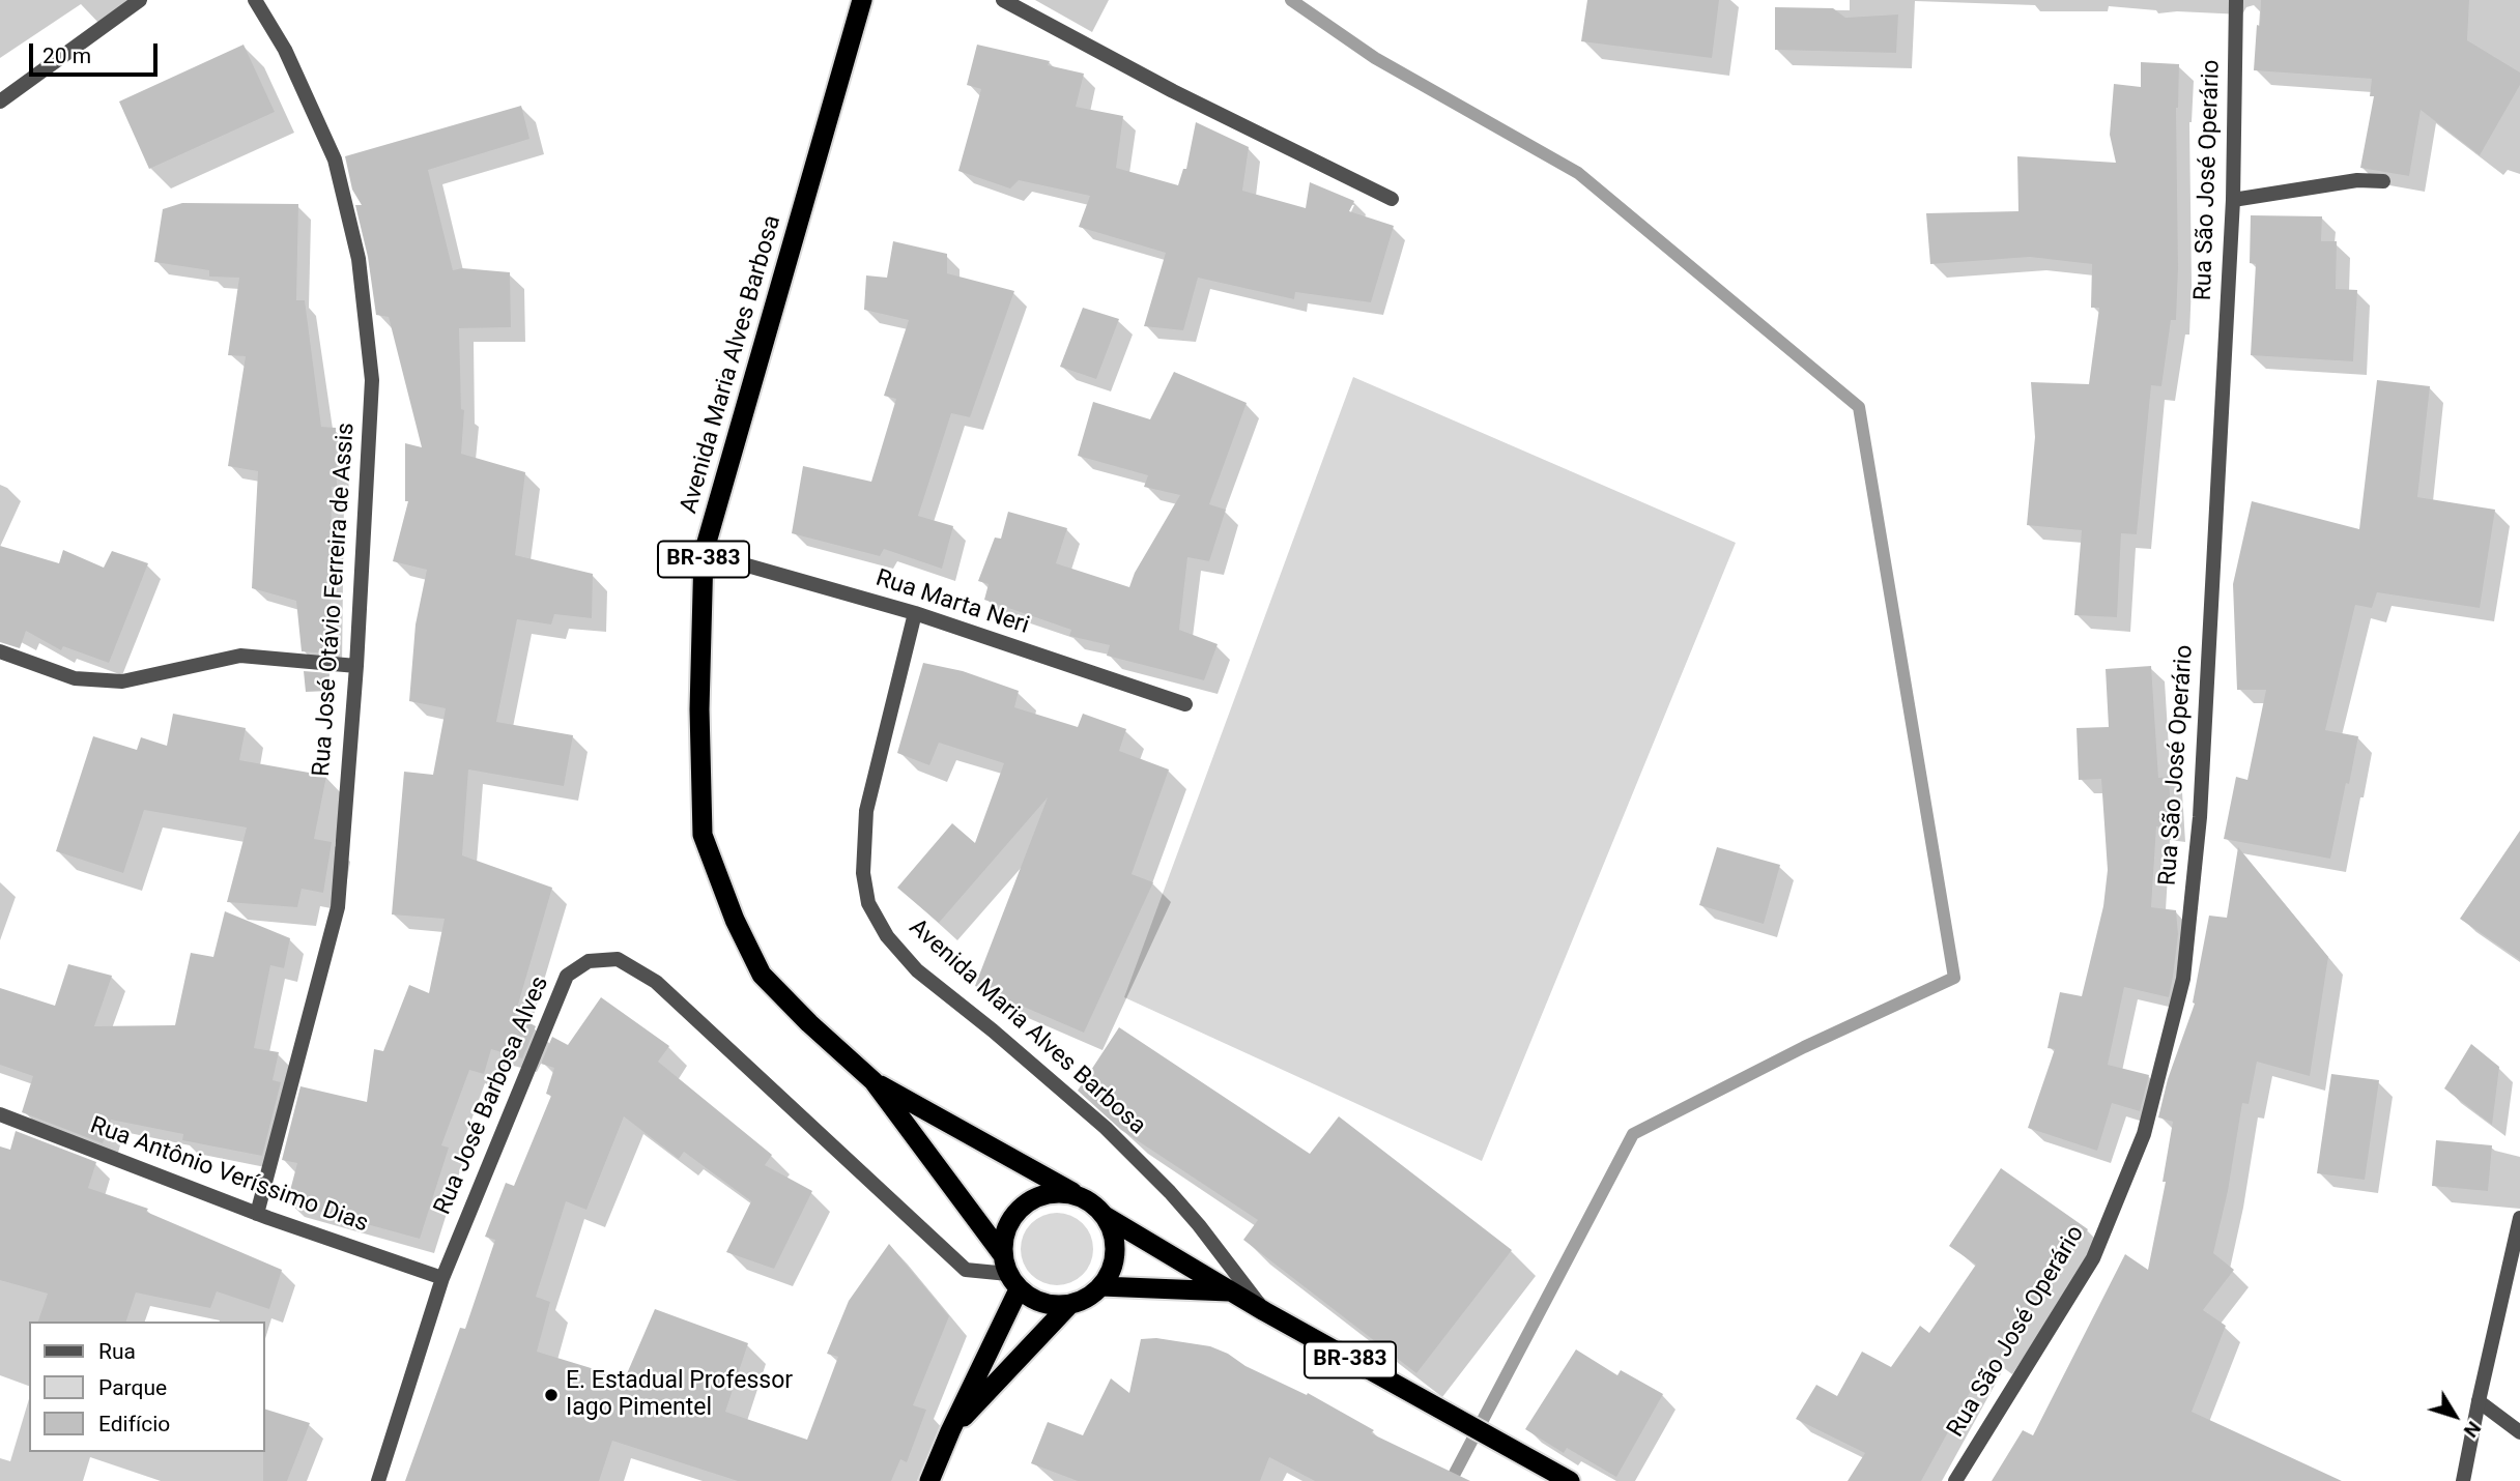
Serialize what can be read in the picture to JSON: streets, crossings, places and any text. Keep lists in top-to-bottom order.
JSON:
{
  "streets": {
    "highway": ["Avenida Maria Alves Barbosa", "BR-383"],
    "street": [
      "Rua São José Operário",
      "Rua José Otávio Ferreira de Assis",
      "Rua Marta Neri",
      "Rua José Barbosa Alves",
      "Rua Antônio Veríssimo Dias"
    ]
  },
  "crossings": [
    ["Avenida Maria Alves Barbosa", "BR-383"],
    ["Avenida Maria Alves Barbosa", "Rua Marta Neri"],
    ["Avenida Maria Alves Barbosa", "Rua José Barbosa Alves"],
    ["BR-383", "Rua José Barbosa Alves"],
    ["Rua José Otávio Ferreira de Assis", "Rua Antônio Veríssimo Dias"],
    ["Rua José Barbosa Alves", "Rua Antônio Veríssimo Dias"]
  ],
  "places": ["E. Estadual Professor Iago Pimentel"],
  "legend": ["Rua", "Parque", "Edifício"],
  "scale_bar": "20 m",
  "north": "bottom right"
}
